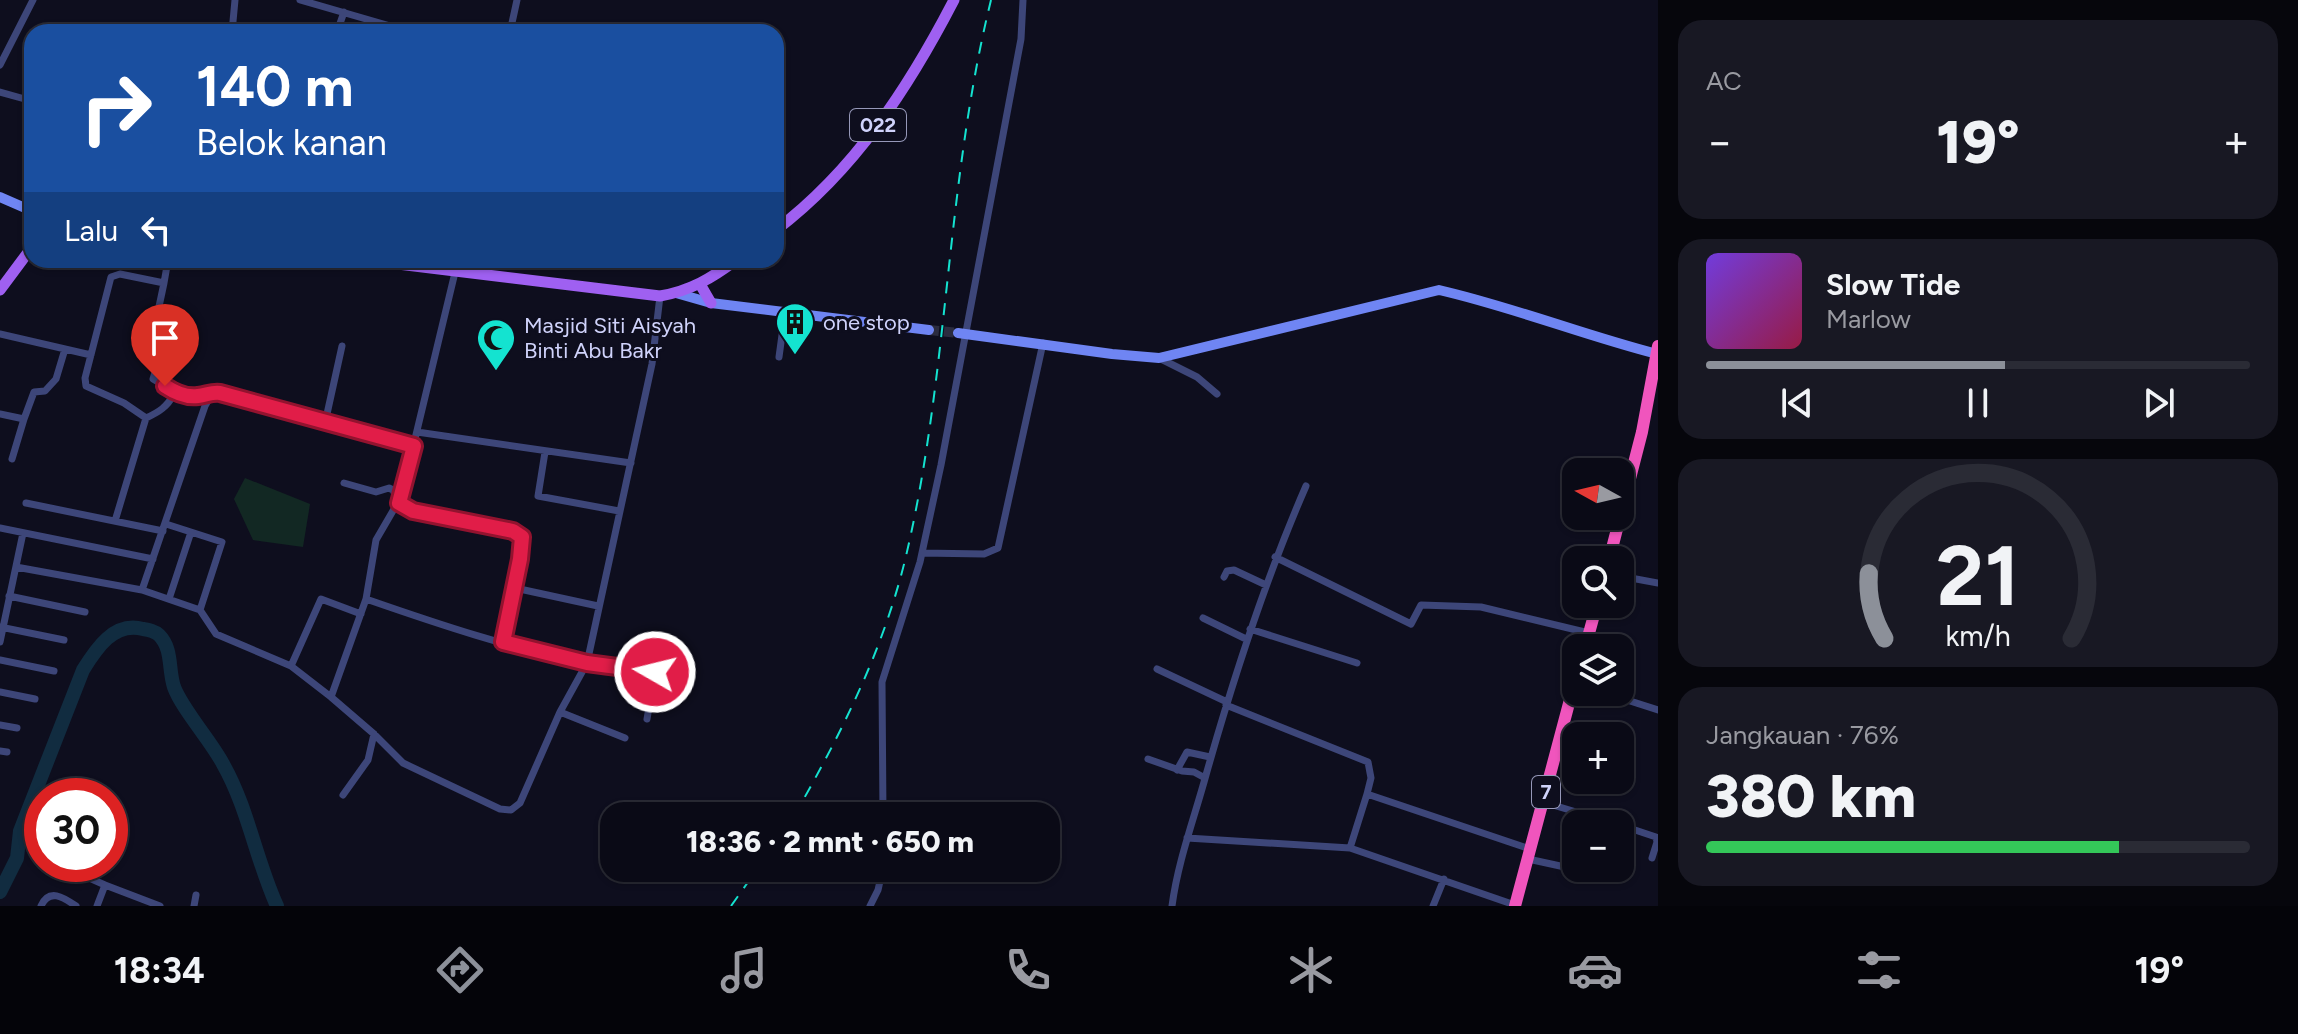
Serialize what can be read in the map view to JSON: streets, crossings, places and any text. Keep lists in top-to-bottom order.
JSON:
{
  "streets": {
    "highway": ["7"],
    "main road": ["022"]
  },
  "places": {
    "building": ["one stop"],
    "mosque": ["Masjid Siti Aisyah Binti Abu Bakr"]
  },
  "north": "left",
  "page": {
    "tile": [
      "AC",
      ["Jangkauan · 76%", "380 km"]
    ],
    "turn": ["140 m", "Belok kanan"],
    "heat": ["−", "19°", "+"],
    "then": "Lalu",
    "song": ["Slow Tide", "Marlow"],
    "map_buttons": ["+", "−"],
    "limit": "30",
    "trip": "18:36 · 2 mnt · 650 m",
    "tabs": ["18:34", "19°"],
    "gauge": ["21", "km/h"]
  }
}
